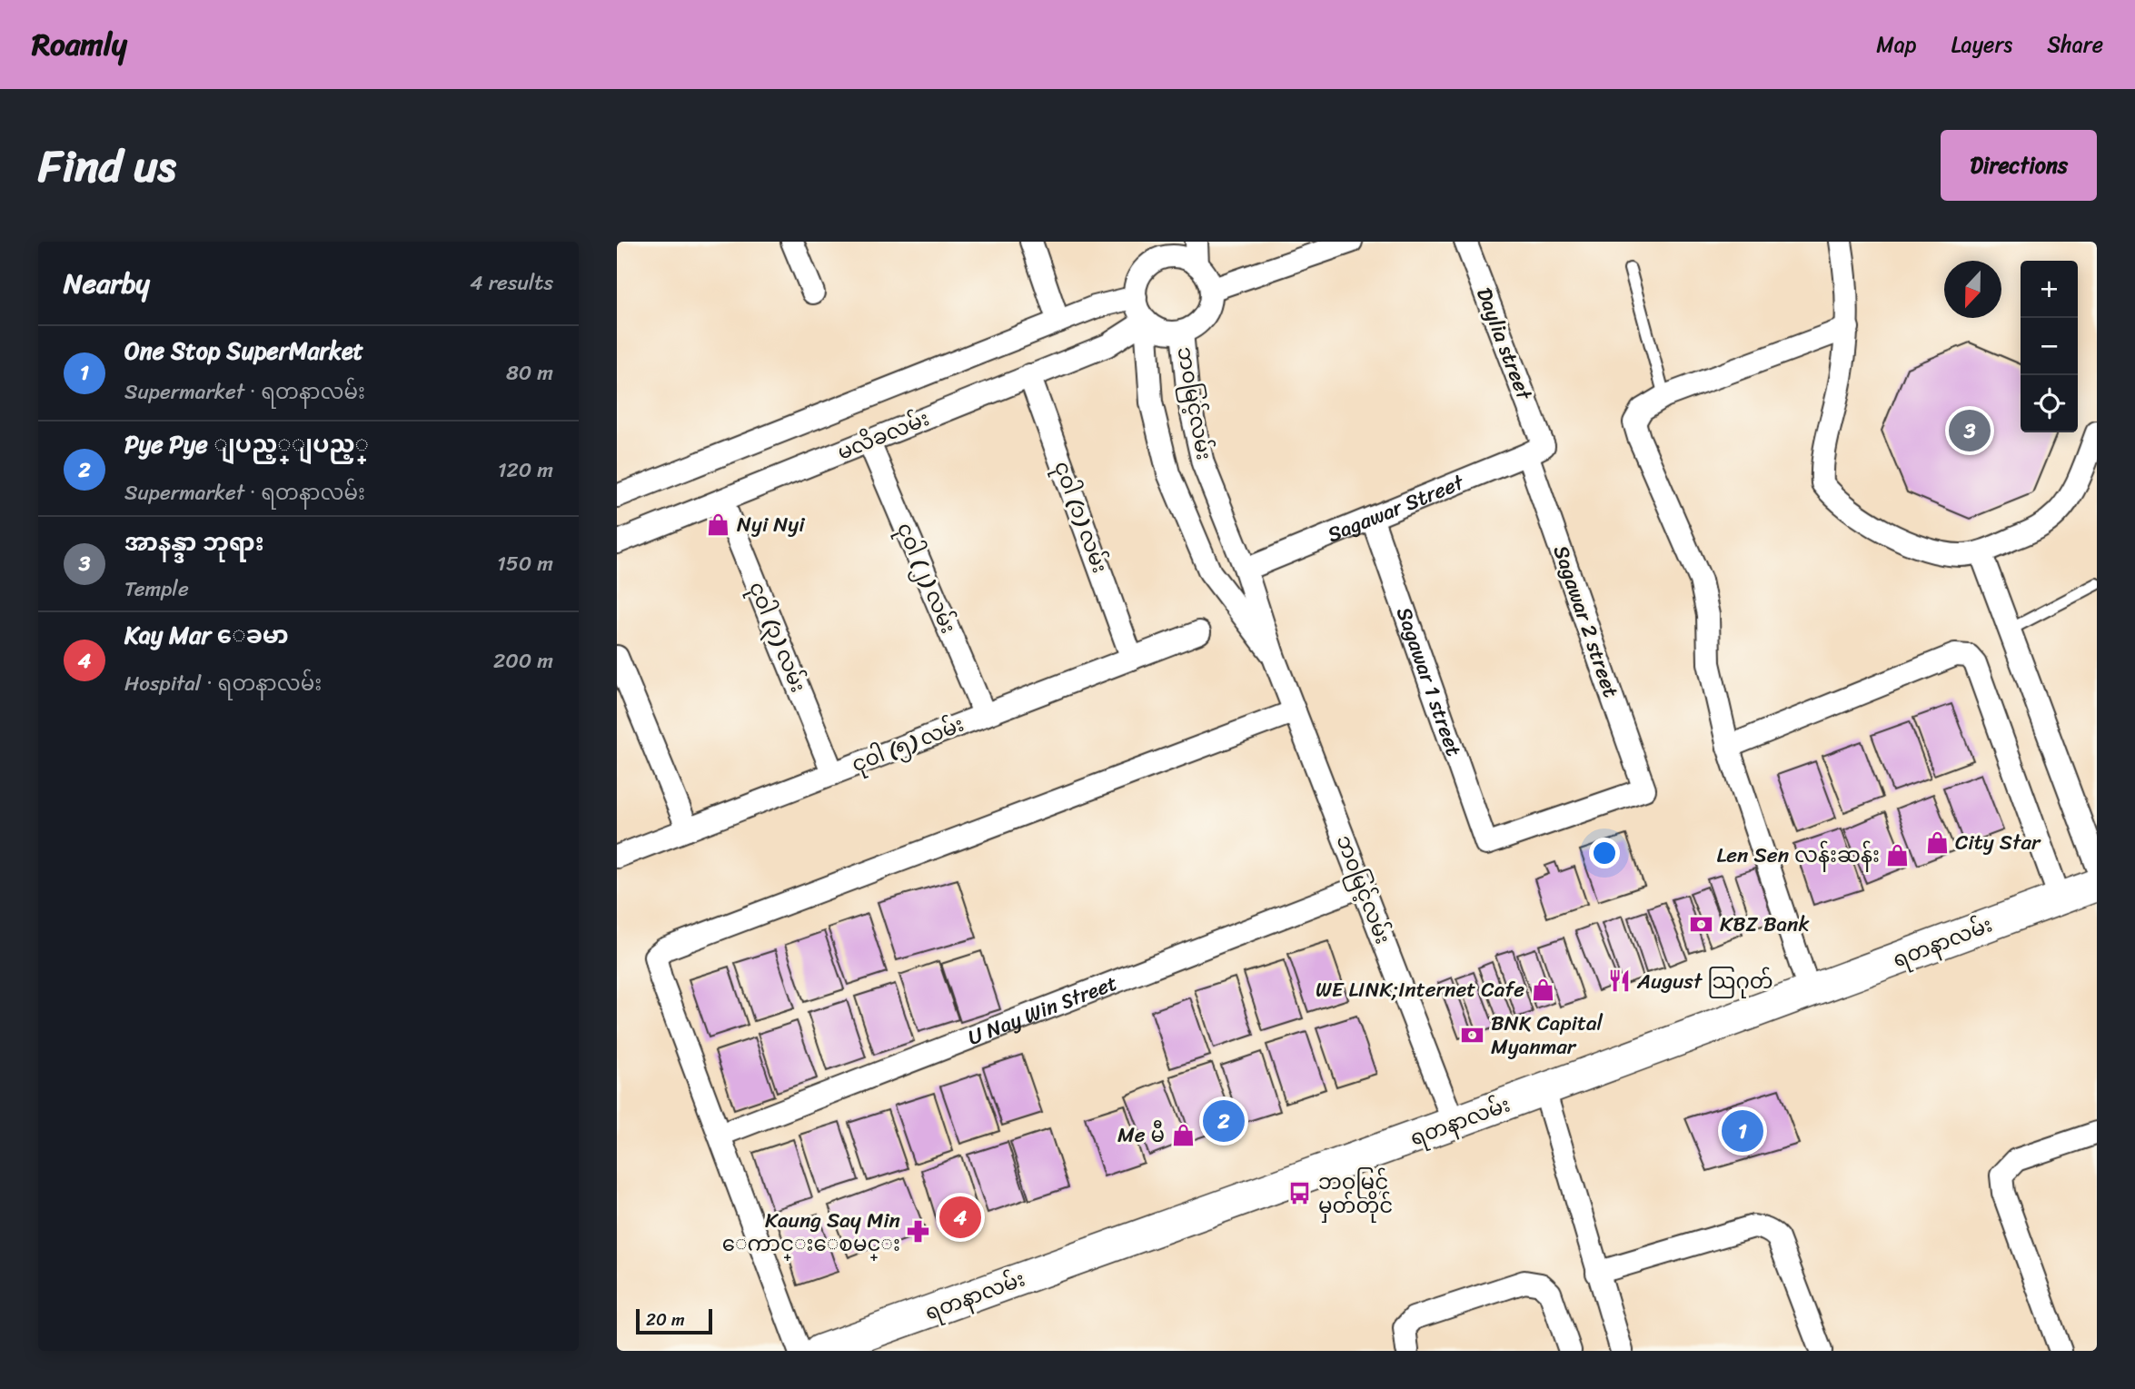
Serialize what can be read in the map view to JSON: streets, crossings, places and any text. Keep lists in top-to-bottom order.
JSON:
{
  "streets": {
    "main road": ["ရတနာလမ်း"],
    "street": [
      "Daylia street",
      "ဘ၀မြင့်လမ်း",
      "မလိခလမ်း",
      "Sagawar Street",
      "ငုဝါ (၁) လမ်း",
      "ငုဝါ (၂) လမ်း",
      "Sagawar 2 street",
      "ငုဝါ (၃) လမ်း",
      "Sagawar 1 street",
      "ငုဝါ (၅) လမ်း",
      "U Nay Win Street"
    ]
  },
  "crossings": [
    ["Daylia street", "Sagawar Street"],
    ["Daylia street", "Sagawar 2 street"],
    ["ဘ၀မြင့်လမ်း", "မလိခလမ်း"],
    ["ဘ၀မြင့်လမ်း", "Sagawar Street"],
    ["ဘ၀မြင့်လမ်း", "ရတနာလမ်း"],
    ["ဘ၀မြင့်လမ်း", "U Nay Win Street"],
    ["မလိခလမ်း", "ငုဝါ (၁) လမ်း"],
    ["မလိခလမ်း", "ငုဝါ (၂) လမ်း"],
    ["မလိခလမ်း", "ငုဝါ (၃) လမ်း"],
    ["Sagawar Street", "Sagawar 2 street"],
    ["Sagawar Street", "Sagawar 1 street"],
    ["ငုဝါ (၁) လမ်း", "ငုဝါ (၅) လမ်း"],
    ["ငုဝါ (၂) လမ်း", "ငုဝါ (၅) လမ်း"],
    ["Sagawar 2 street", "Sagawar 1 street"],
    ["ငုဝါ (၃) လမ်း", "ငုဝါ (၅) လမ်း"]
  ],
  "places": {
    "shop": [
      "Nyi Nyi",
      "City Star",
      "Len Sen လန်းဆန်း",
      "WE LINK;Internet Cafe",
      "Me မီ"
    ],
    "bank": ["KBZ Bank", "BNK Capital Myanmar"],
    "restaurant": ["August သြဂုတ်"],
    "bus stop": ["ဘဝမြင့် မှတ်တိုင်"],
    "pharmacy": ["Kaung Say Min ေကာင္းေစမင္း"]
  },
  "scale_bar": "20 m",
  "north": "bottom",
  "page": {
    "header": "Roamly",
    "nav": ["Map", "Layers", "Share"],
    "title": "Find us",
    "buttons": "Directions",
    "heading": ["Nearby", "4 results"],
    "map_buttons": ["+", "−"],
    "list": [
      {
        "mark": "1",
        "name": "One Stop SuperMarket",
        "note": "Supermarket · ရတနာလမ်း",
        "value": "80 m"
      },
      {
        "mark": "2",
        "name": "Pye Pye ျပည့္ျပည့္",
        "note": "Supermarket · ရတနာလမ်း",
        "value": "120 m"
      },
      {
        "mark": "3",
        "name": "အာနန္ဒာ ဘုရား",
        "note": "Temple",
        "value": "150 m"
      },
      {
        "mark": "4",
        "name": "Kay Mar ေခမာ",
        "note": "Hospital · ရတနာလမ်း",
        "value": "200 m"
      }
    ],
    "pins": [
      "3",
      "2",
      "1",
      "4"
    ],
    "scale": "20 m"
  }
}
